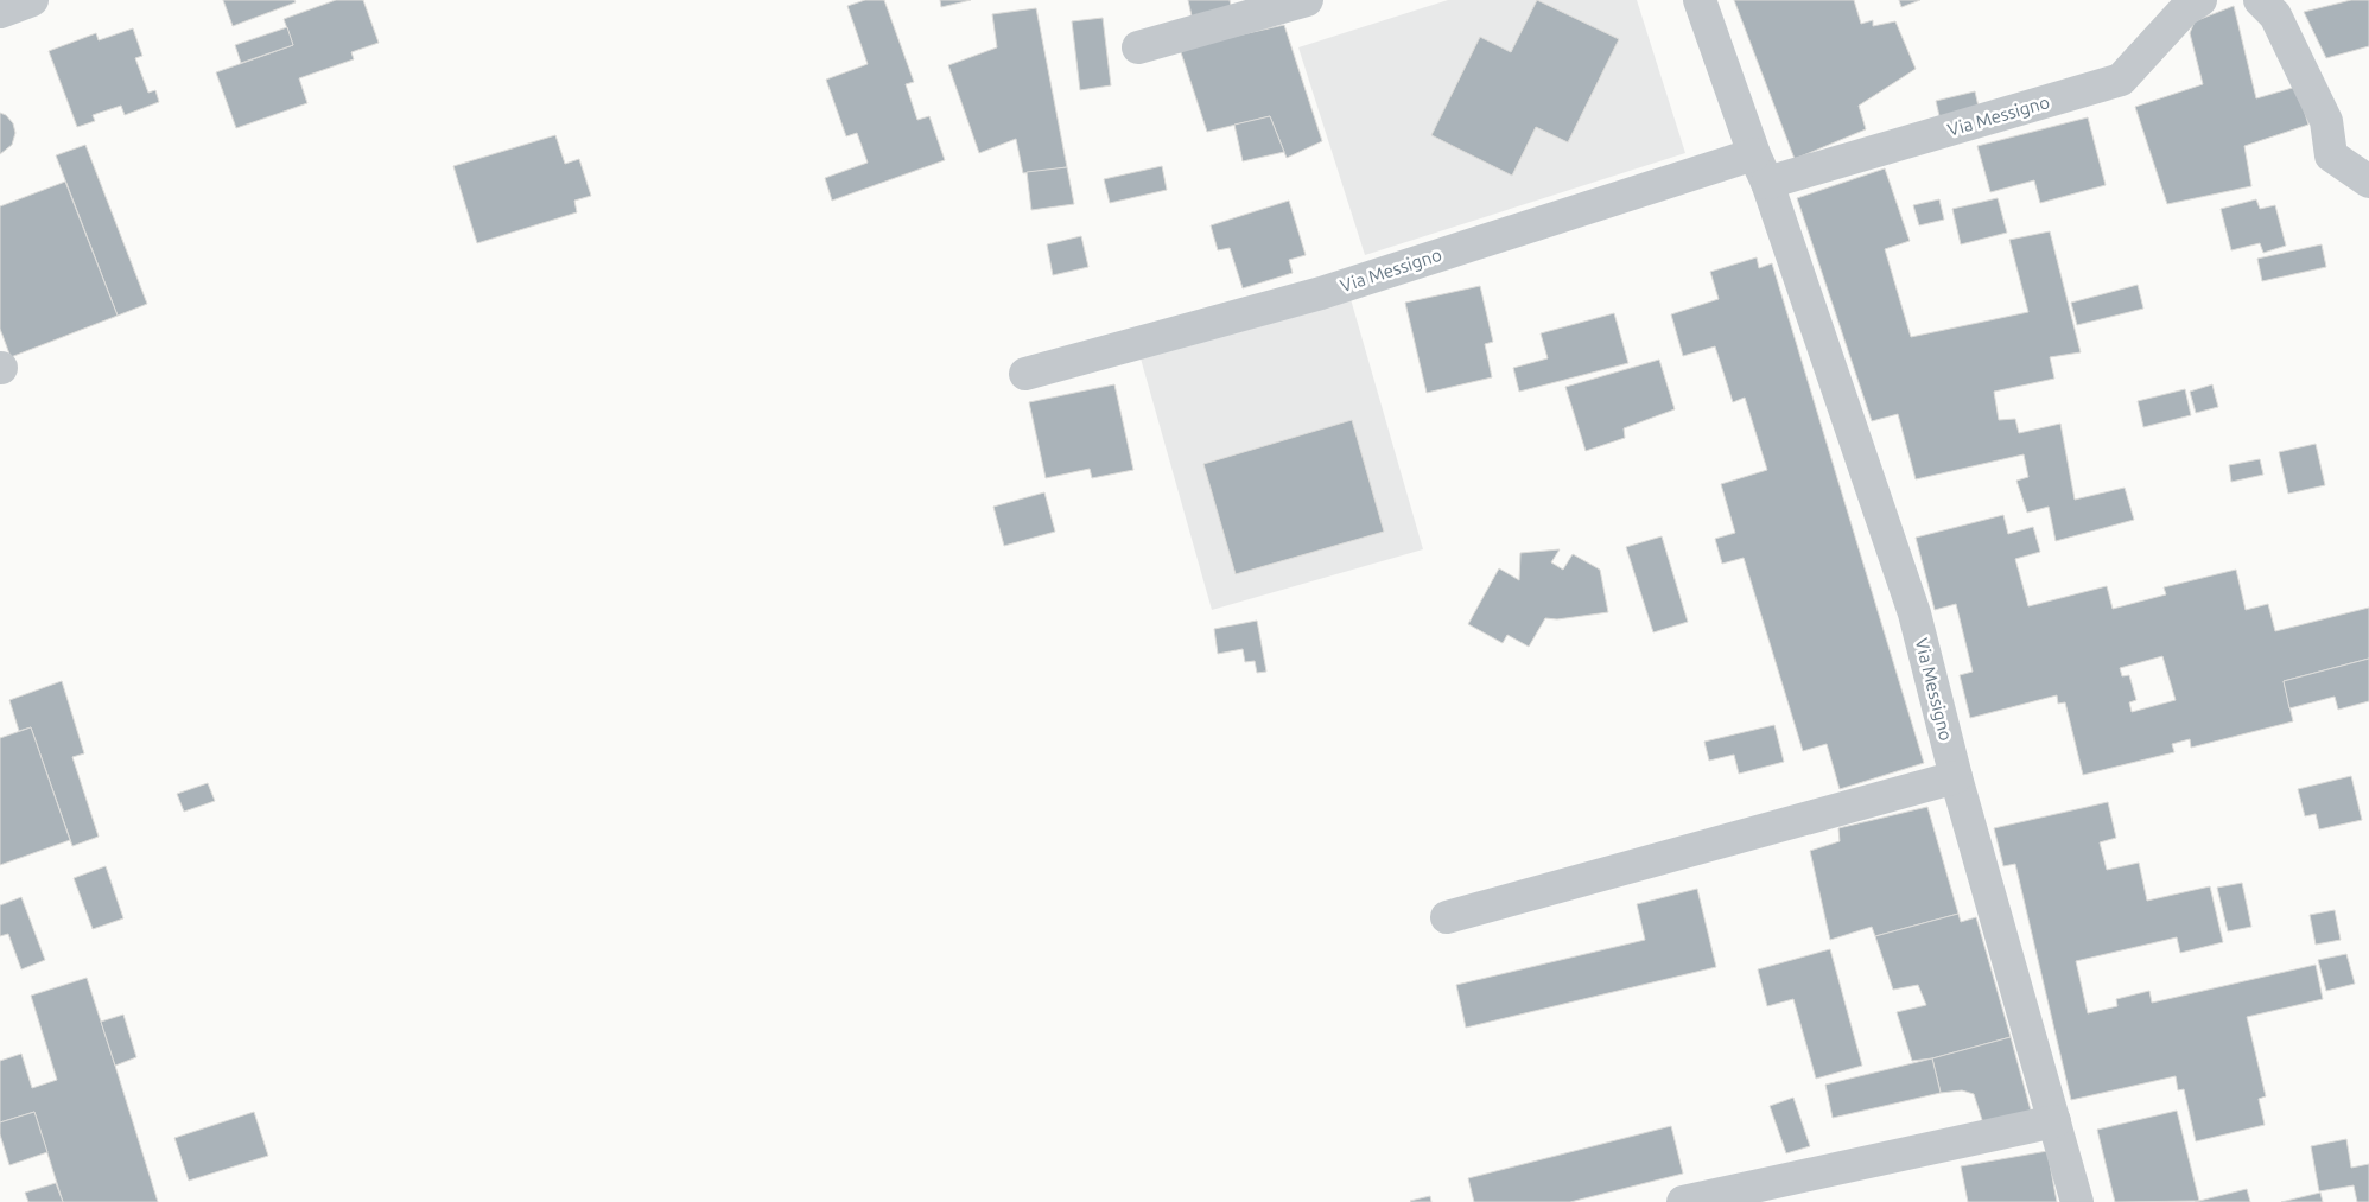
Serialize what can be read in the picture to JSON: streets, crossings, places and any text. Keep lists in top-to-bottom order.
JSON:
{
  "streets": {
    "street": ["Via Messigno"]
  }
}
